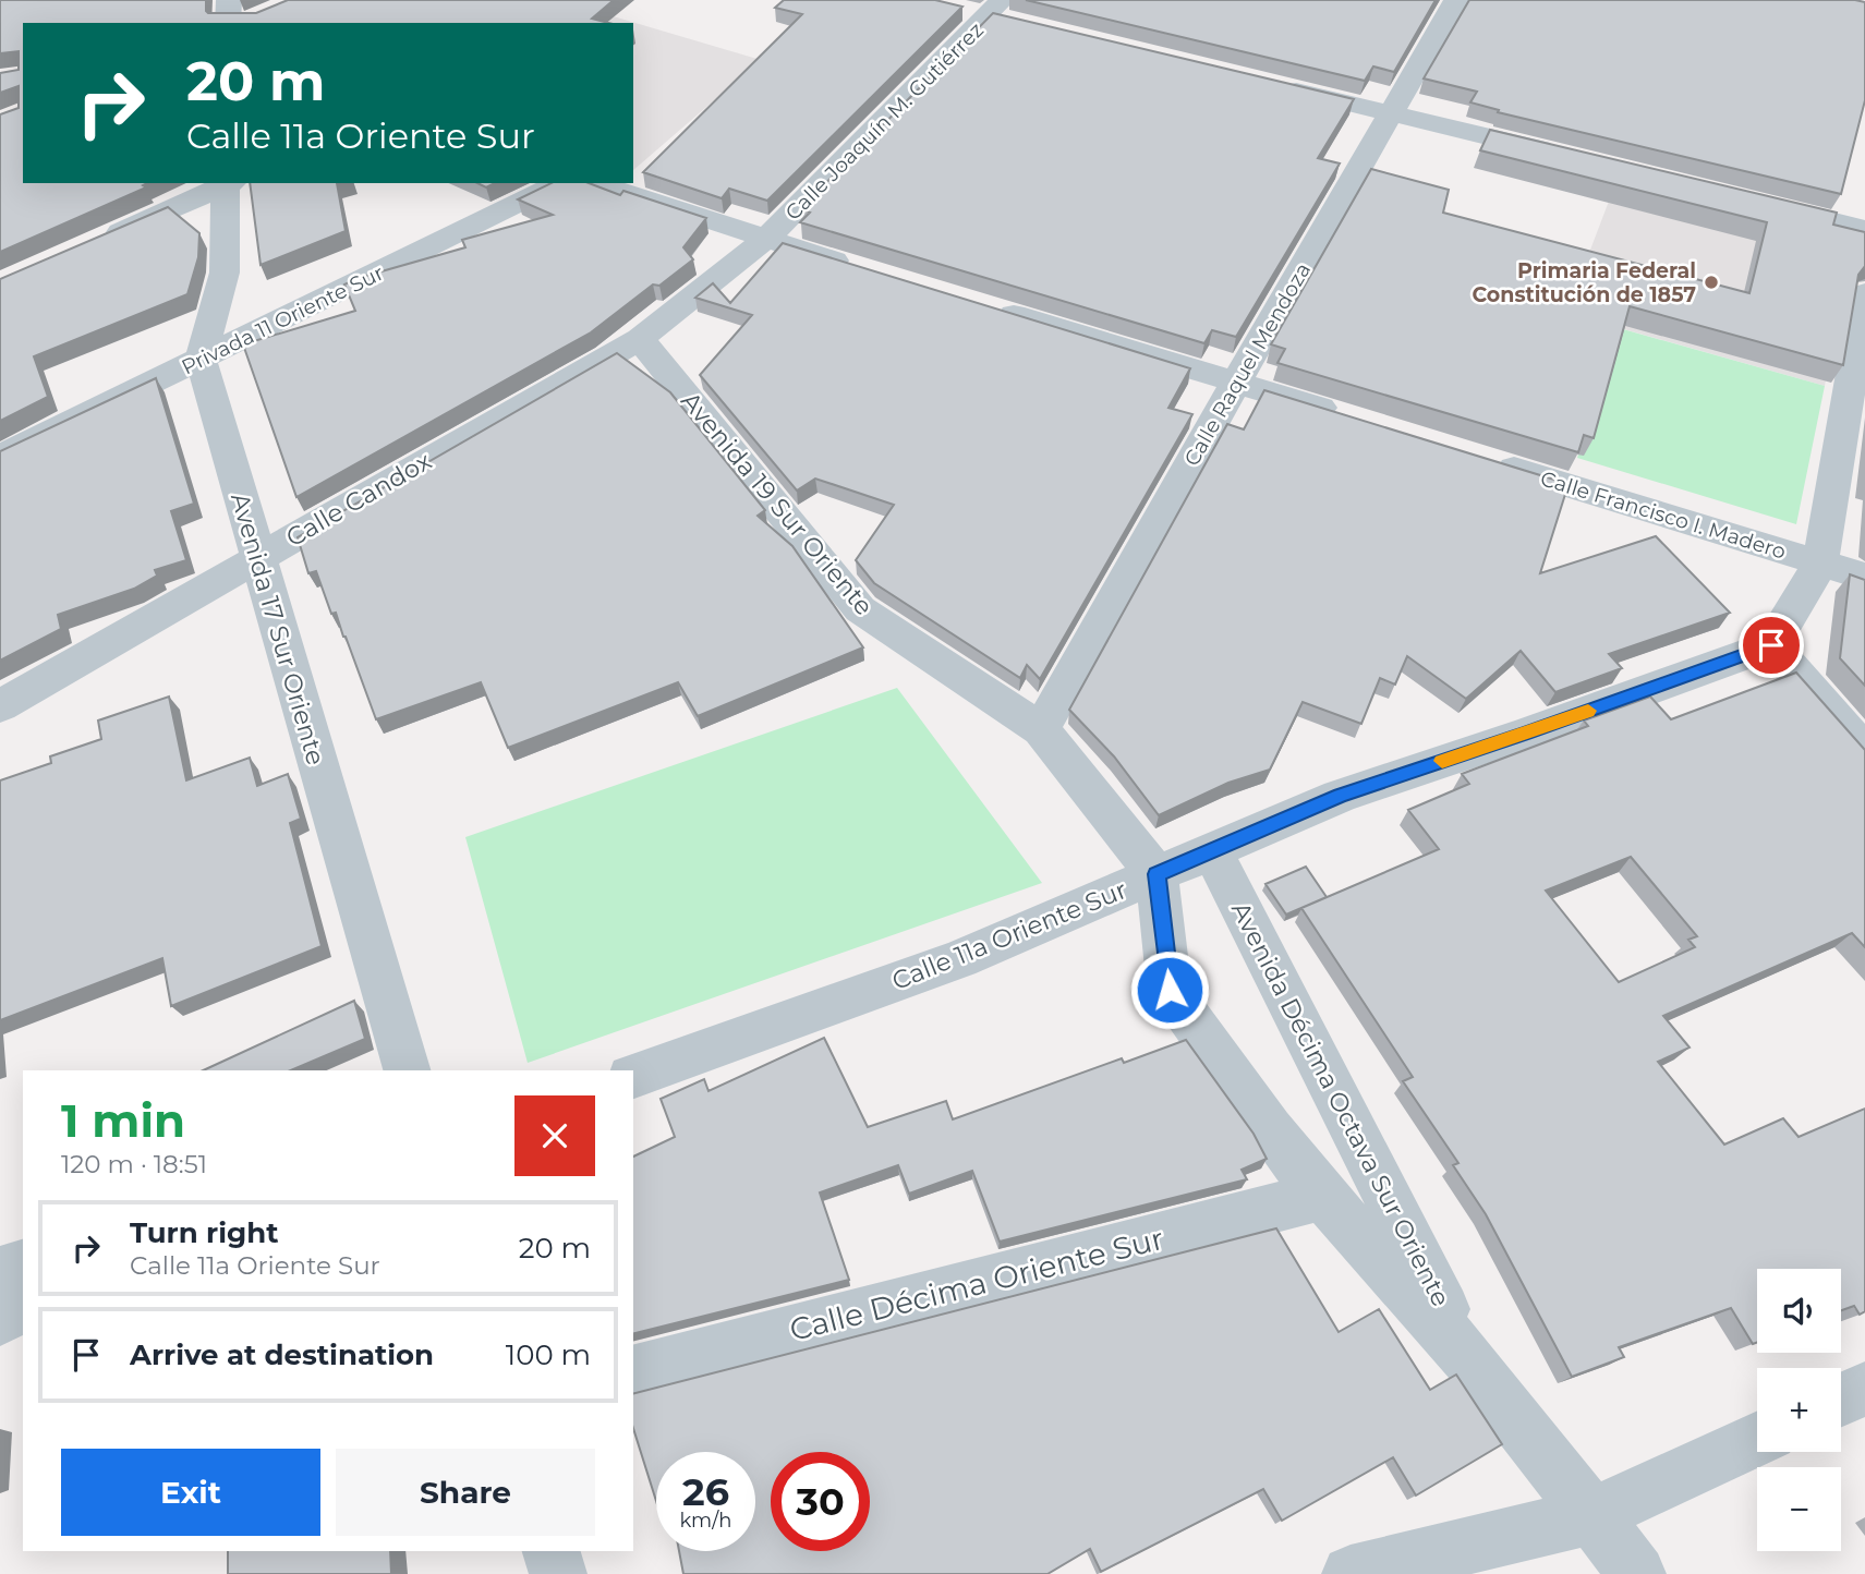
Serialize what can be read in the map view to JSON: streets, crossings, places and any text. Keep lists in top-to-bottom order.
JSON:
{
  "streets": {
    "street": [
      "Calle Joaquín M. Gutiérrez",
      "Privada 11 Oriente Sur",
      "Calle Raquel Mendoza",
      "Calle Candox",
      "Avenida 19 Sur Oriente",
      "Calle Francisco I. Madero",
      "Avenida 17 Sur Oriente",
      "Calle 11a Oriente Sur",
      "Avenida Décima Octava Sur Oriente",
      "Calle Décima Oriente Sur"
    ]
  },
  "crossings": [
    ["Calle Joaquín M. Gutiérrez", "Calle Candox"],
    ["Calle Joaquín M. Gutiérrez", "Avenida 19 Sur Oriente"],
    ["Privada 11 Oriente Sur", "Avenida 17 Sur Oriente"],
    ["Calle Raquel Mendoza", "Avenida 19 Sur Oriente"],
    ["Calle Candox", "Avenida 19 Sur Oriente"],
    ["Calle Candox", "Avenida 17 Sur Oriente"],
    ["Avenida 19 Sur Oriente", "Calle 11a Oriente Sur"],
    ["Avenida 19 Sur Oriente", "Avenida Décima Octava Sur Oriente"],
    ["Calle 11a Oriente Sur", "Avenida Décima Octava Sur Oriente"],
    ["Avenida Décima Octava Sur Oriente", "Calle Décima Oriente Sur"]
  ],
  "places": ["Primaria Federal Constitución de 1857"],
  "page": {
    "turn": ["20 m", "Calle 11a Oriente Sur"],
    "heading": ["1 min", "120 m · 18:51"],
    "list": [
      {
        "name": "Turn right",
        "note": "Calle 11a Oriente Sur",
        "value": "20 m"
      },
      {
        "name": "Arrive at destination",
        "value": "100 m"
      }
    ],
    "map_buttons": ["+", "−"],
    "buttons": ["Exit", "Share"],
    "speed": "26 km/h",
    "limit": "30"
  }
}
